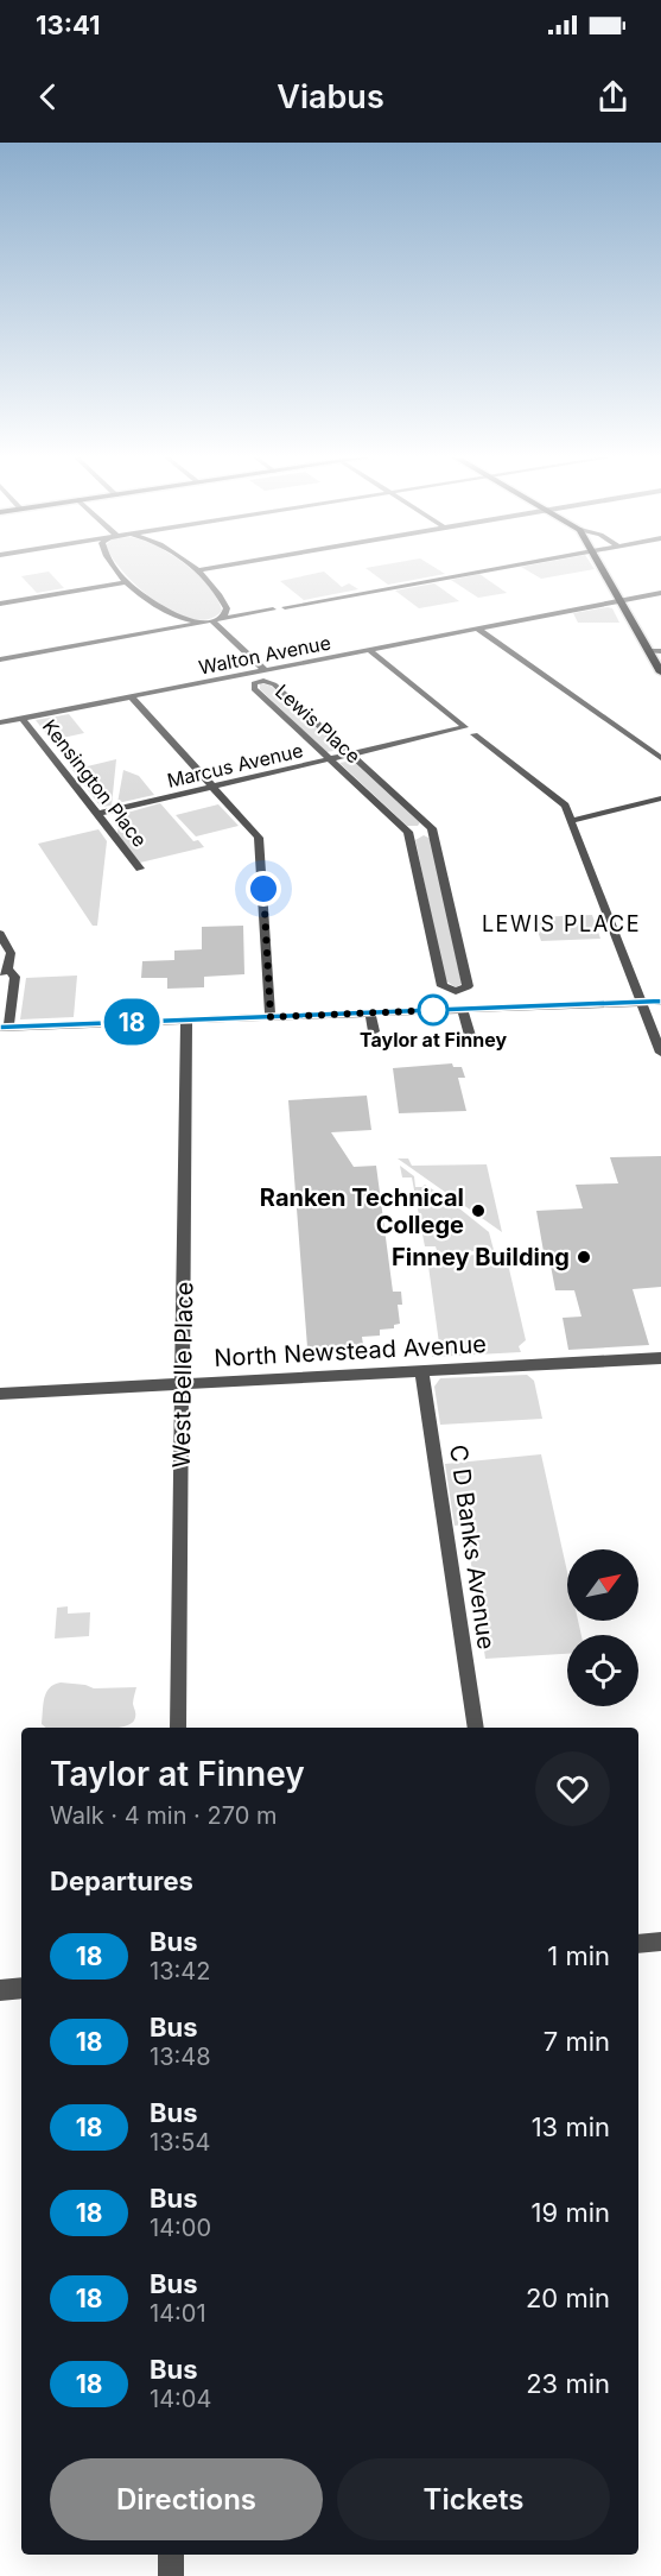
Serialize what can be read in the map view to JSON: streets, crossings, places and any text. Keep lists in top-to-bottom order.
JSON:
{
  "streets": {
    "street": [
      "Walton Avenue",
      "Lewis Place",
      "Marcus Avenue",
      "Kensington Place",
      "North Newstead Avenue",
      "West Belle Place",
      "C D Banks Avenue"
    ]
  },
  "crossings": [
    ["Walton Avenue", "Marcus Avenue"],
    ["Walton Avenue", "Kensington Place"],
    ["Lewis Place", "Marcus Avenue"],
    ["Marcus Avenue", "Kensington Place"],
    ["North Newstead Avenue", "West Belle Place"],
    ["North Newstead Avenue", "C D Banks Avenue"]
  ],
  "districts": ["LEWIS PLACE"],
  "places": ["Taylor at Finney", "Ranken Technical College", "Finney Building"],
  "lines": ["bus line 18"],
  "north": "top right",
  "page": {
    "status": "13:41",
    "header": "Viabus",
    "on_map": "18",
    "heading": [
      ["Taylor at Finney", "Walk · 4 min · 270 m"],
      "Departures"
    ],
    "list": [
      {
        "mark": "18",
        "name": "Bus",
        "note": "13:42",
        "value": "1 min"
      },
      {
        "mark": "18",
        "name": "Bus",
        "note": "13:48",
        "value": "7 min"
      },
      {
        "mark": "18",
        "name": "Bus",
        "note": "13:54",
        "value": "13 min"
      },
      {
        "mark": "18",
        "name": "Bus",
        "note": "14:00",
        "value": "19 min"
      },
      {
        "mark": "18",
        "name": "Bus",
        "note": "14:01",
        "value": "20 min"
      },
      {
        "mark": "18",
        "name": "Bus",
        "note": "14:04",
        "value": "23 min"
      }
    ],
    "buttons": ["Directions", "Tickets"]
  }
}
